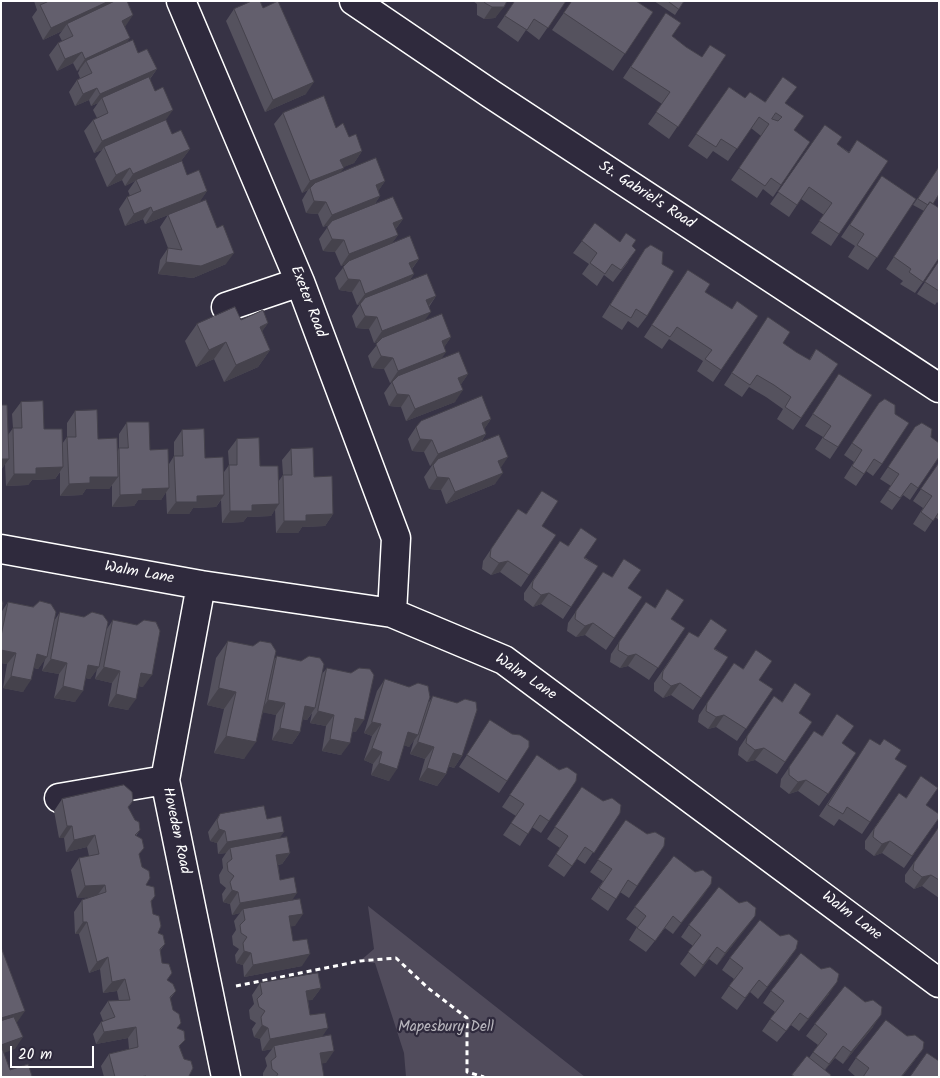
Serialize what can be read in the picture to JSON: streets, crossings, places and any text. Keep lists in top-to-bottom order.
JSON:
{
  "streets": {
    "street": [
      "St. Gabriel's Road",
      "Exeter Road",
      "Walm Lane",
      "Hoveden Road"
    ]
  },
  "crossings": [
    ["Exeter Road", "Walm Lane"],
    ["Walm Lane", "Hoveden Road"]
  ],
  "parks": ["Mapesbury Dell"],
  "scale_bar": "20 m"
}
